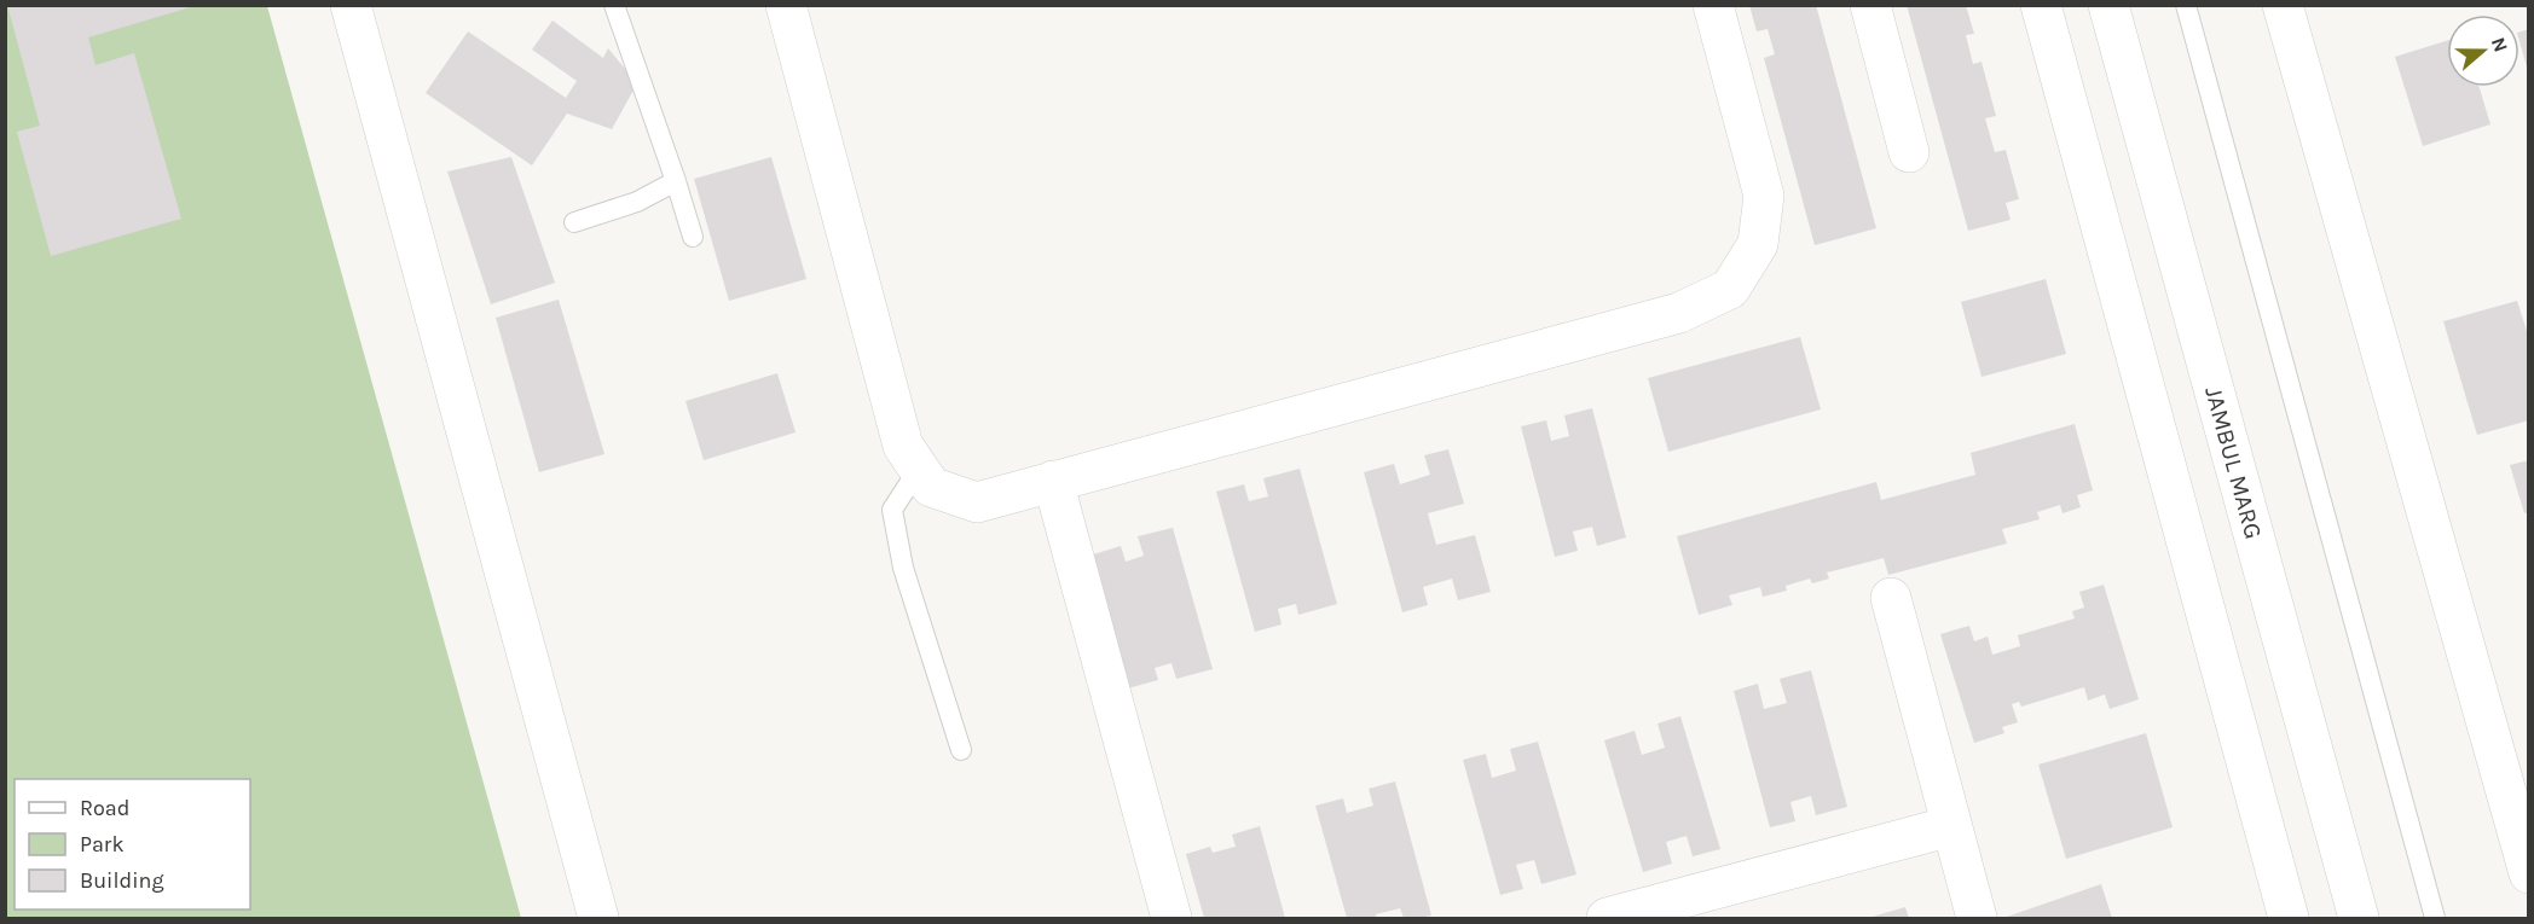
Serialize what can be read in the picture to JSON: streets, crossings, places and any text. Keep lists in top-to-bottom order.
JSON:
{
  "streets": {
    "street": ["JAMBUL MARG"]
  },
  "legend": ["Road", "Park", "Building"],
  "north": "right"
}
